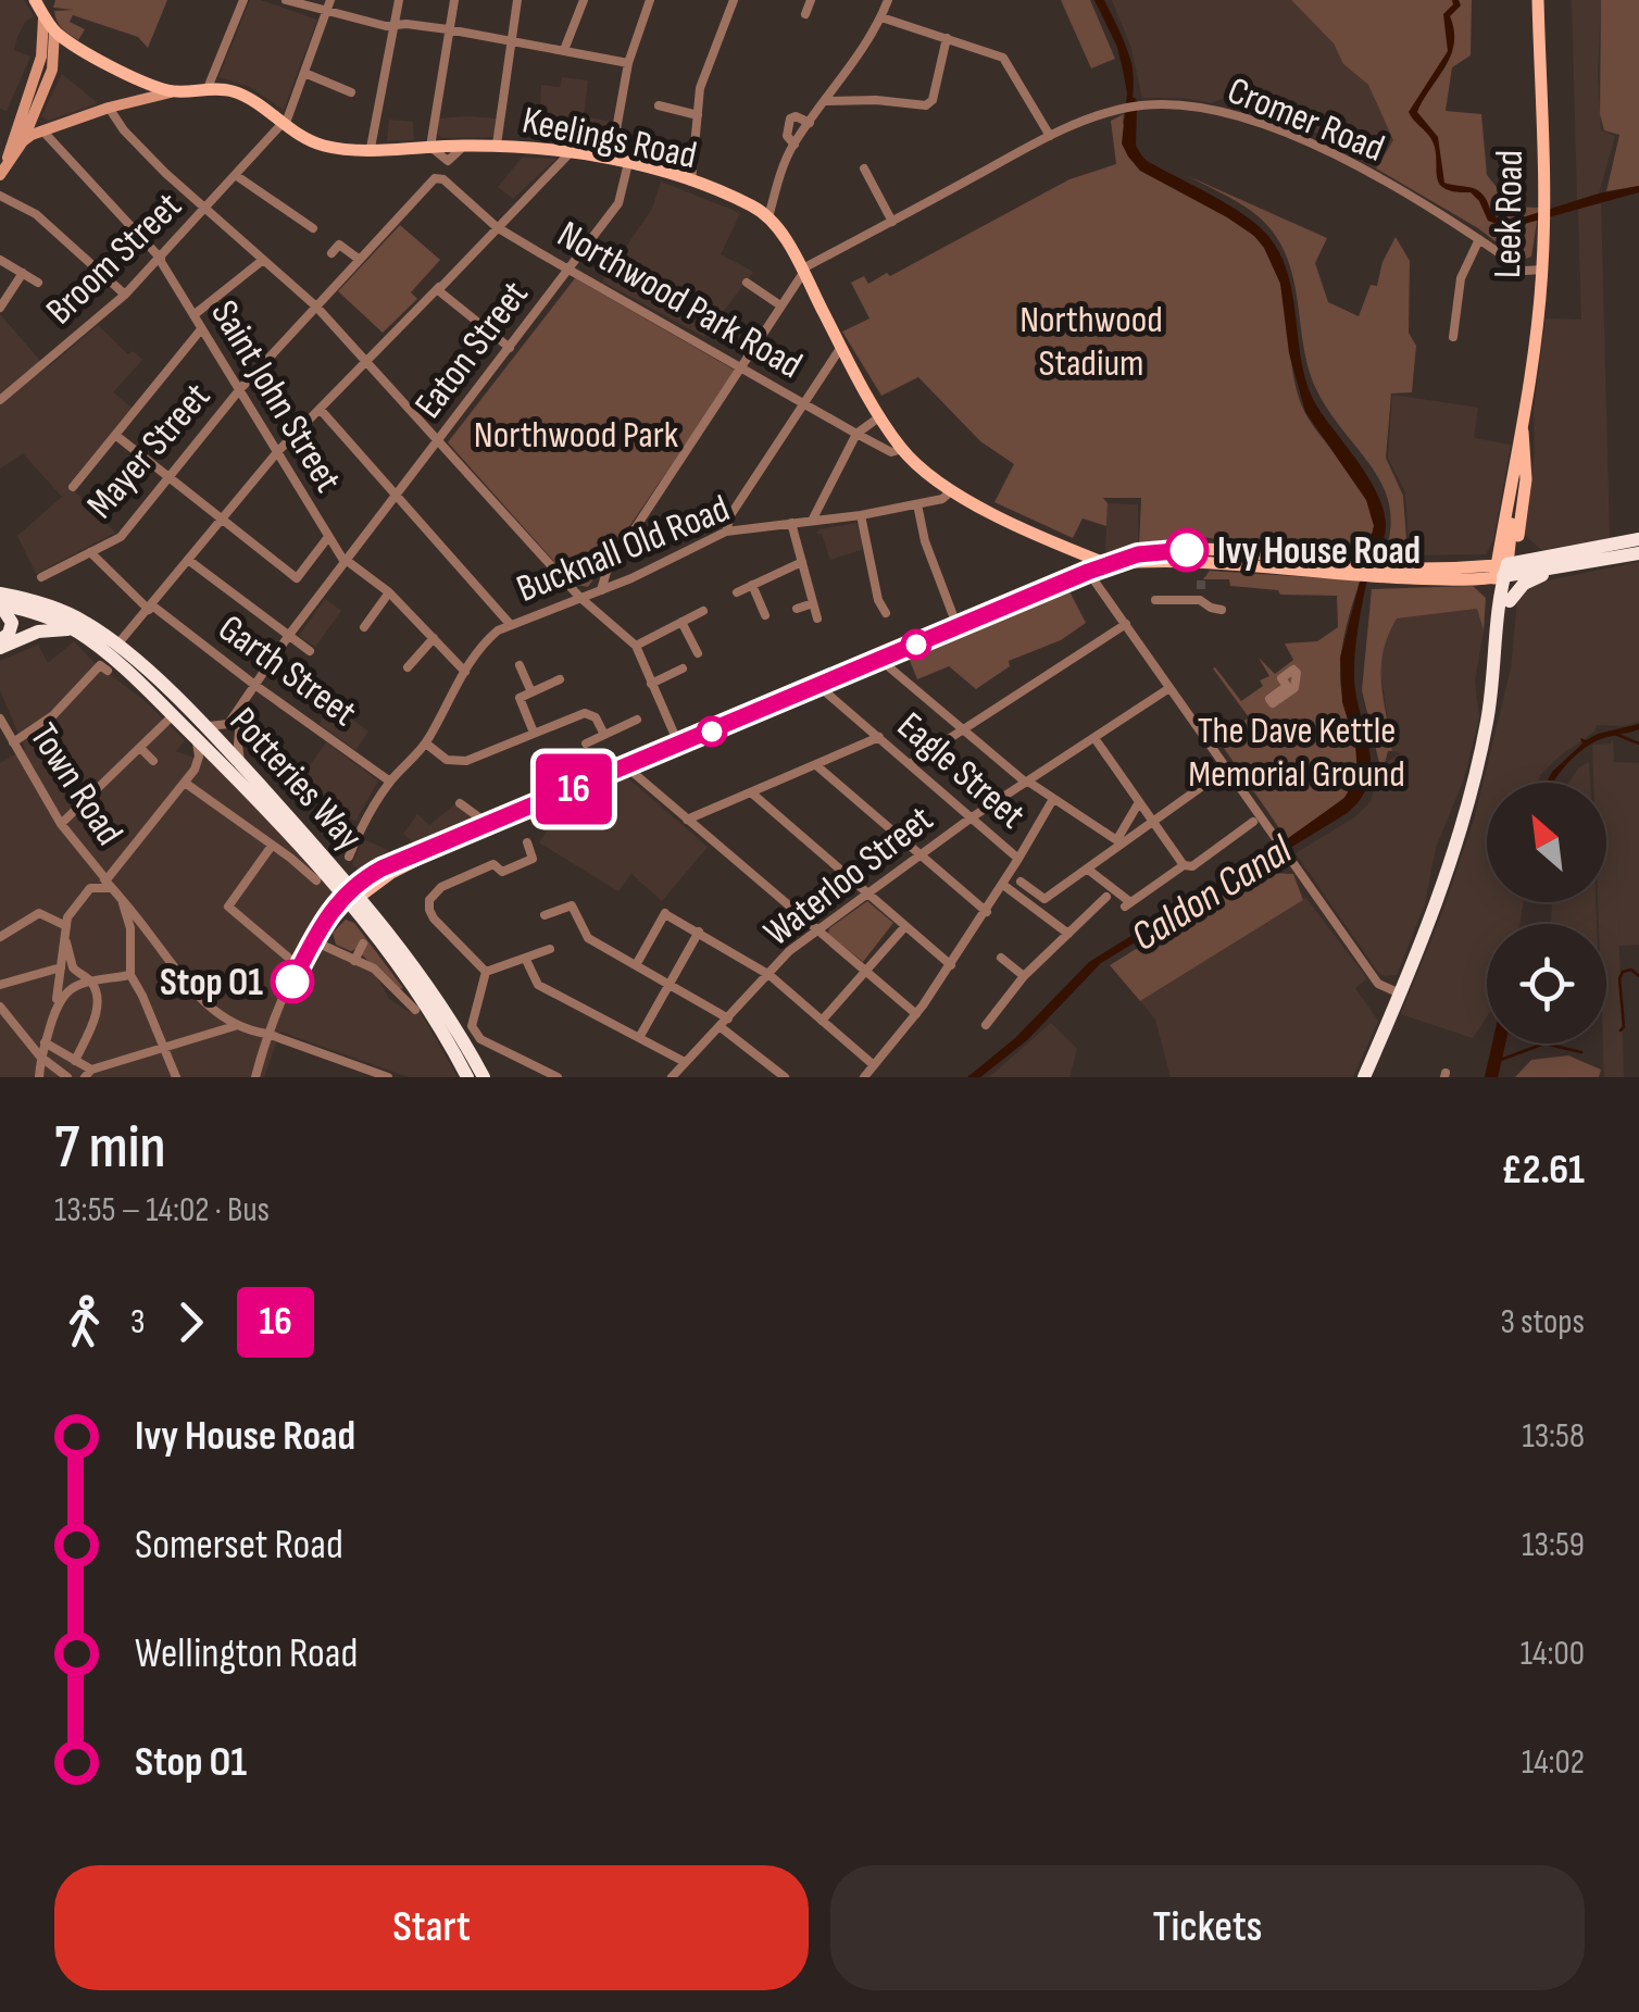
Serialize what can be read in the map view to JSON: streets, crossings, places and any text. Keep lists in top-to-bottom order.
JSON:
{
  "streets": {
    "highway": ["Potteries Way"],
    "main road": ["Keelings Road", "Leek Road"],
    "street": [
      "Cromer Road",
      "Broom Street",
      "Northwood Park Road",
      "Eaton Street",
      "Saint John Street",
      "Mayer Street",
      "Bucknall Old Road",
      "Garth Street",
      "Eagle Street",
      "Town Road",
      "Waterloo Street"
    ]
  },
  "crossings": [
    ["Cromer Road", "Leek Road"],
    ["Keelings Road", "Broom Street"],
    ["Keelings Road", "Northwood Park Road"],
    ["Keelings Road", "Eaton Street"],
    ["Keelings Road", "Mayer Street"],
    ["Broom Street", "Saint John Street"],
    ["Northwood Park Road", "Eaton Street"],
    ["Eaton Street", "Saint John Street"],
    ["Eaton Street", "Garth Street"],
    ["Saint John Street", "Mayer Street"],
    ["Mayer Street", "Garth Street"],
    ["Bucknall Old Road", "Garth Street"],
    ["Eagle Street", "Waterloo Street"]
  ],
  "water": ["Caldon Canal"],
  "parks": ["Northwood Stadium", "Northwood Park", "The Dave Kettle Memorial Ground"],
  "places": ["Ivy House Road", "Stop O1"],
  "lines": ["bus line 16"],
  "north": "top left",
  "page": {
    "on_map": "16",
    "heading": ["7 min", "13:55 – 14:02 · Bus", "£2.61"],
    "legs": ["3", "16", "3 stops"],
    "list": [
      {
        "name": "Ivy House Road",
        "value": "13:58"
      },
      {
        "name": "Somerset Road",
        "value": "13:59"
      },
      {
        "name": "Wellington Road",
        "value": "14:00"
      },
      {
        "name": "Stop O1",
        "value": "14:02"
      }
    ],
    "buttons": ["Start", "Tickets"]
  }
}
